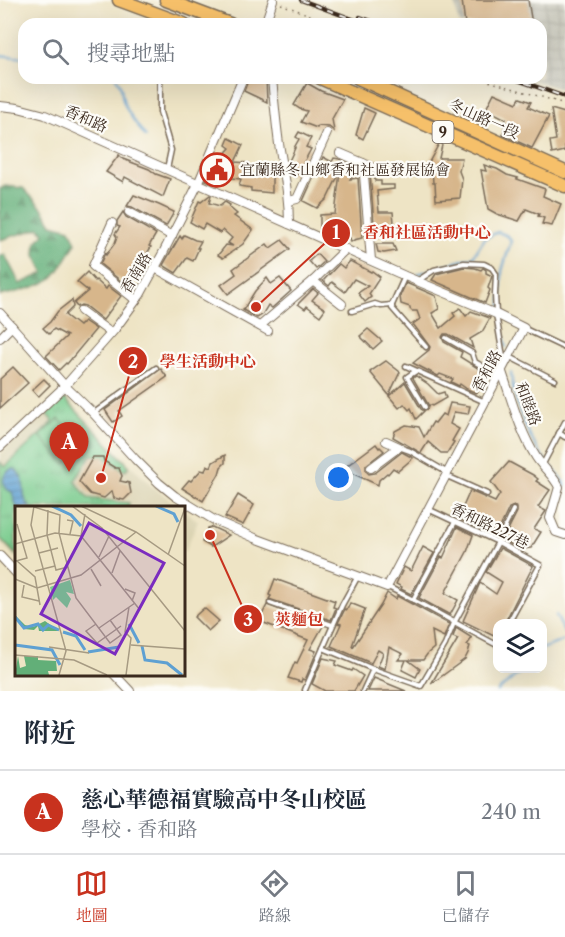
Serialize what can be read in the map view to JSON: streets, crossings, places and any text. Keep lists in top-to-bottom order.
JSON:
{
  "streets": {
    "main road": ["冬山路一段", "9"],
    "street": ["香和路", "香南路", "和睦路"],
    "lane": ["香和路227巷"]
  },
  "crossings": [
    ["香和路", "香南路"],
    ["香和路", "和睦路"],
    ["香和路", "香和路227巷"]
  ],
  "places": {
    "public building": ["宜蘭縣冬山鄉香和社區發展協會"],
    "other": ["香和社區活動中心", "學生活動中心", "莢麵包"]
  },
  "page": {
    "search": "搜尋地點",
    "pins": "A",
    "heading": "附近",
    "list": [
      {
        "mark": "A",
        "name": "慈心華德福實驗高中冬山校區",
        "note": "學校 · 香和路",
        "value": "240 m"
      }
    ],
    "nav": ["地圖", "路線", "已儲存"]
  }
}
